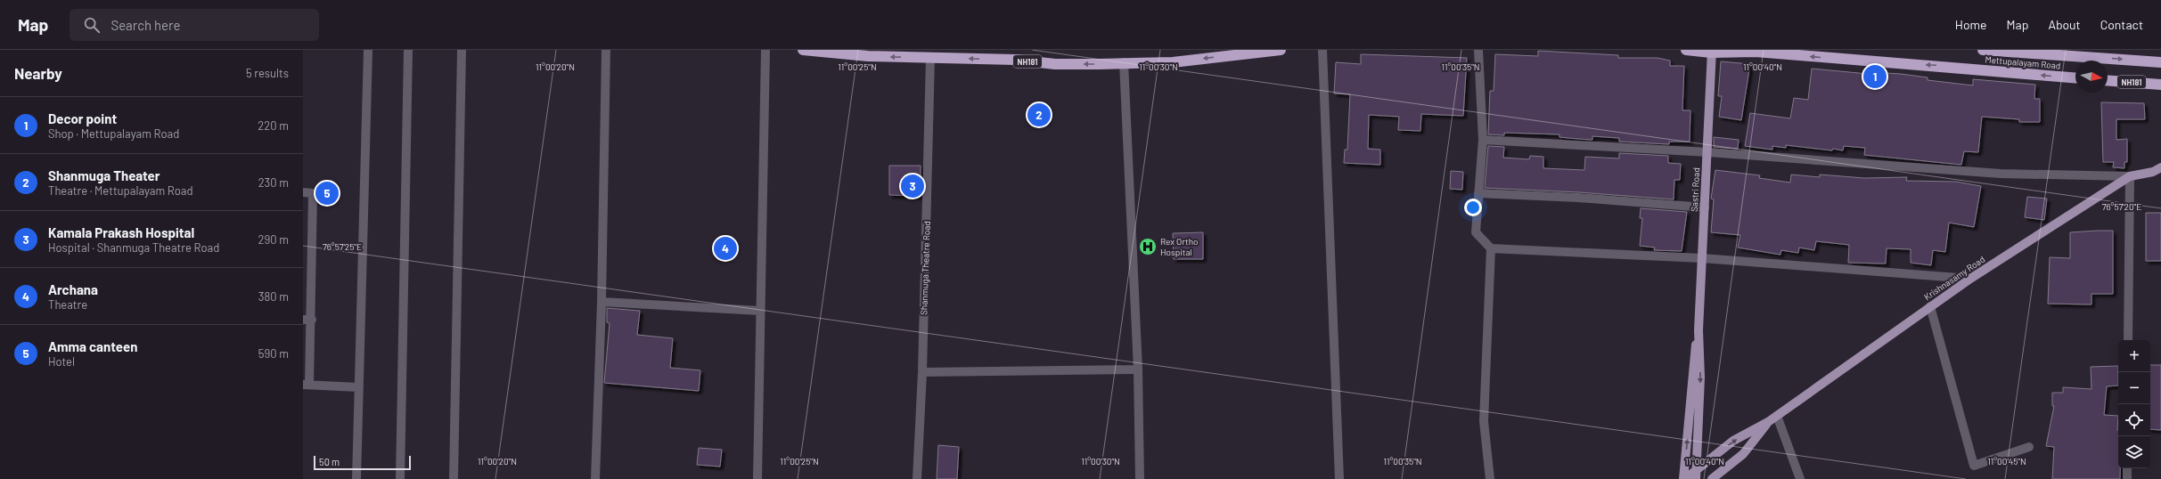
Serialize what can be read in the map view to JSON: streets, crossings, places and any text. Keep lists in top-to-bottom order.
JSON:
{
  "streets": {
    "highway": ["NH181", "Mettupalayam Road"],
    "main road": ["Sastri Road", "Krishnasamy Road"],
    "street": ["Shanmuga Theatre Road"]
  },
  "crossings": [
    ["NH181", "Shanmuga Theatre Road"],
    ["Mettupalayam Road", "Sastri Road"],
    ["Sastri Road", "Krishnasamy Road"]
  ],
  "one_way": ["Mettupalayam Road"],
  "places": {
    "hospital": ["Rex Ortho Hospital"]
  },
  "scale_bar": "50 m",
  "north": "right",
  "page": {
    "header": "Map",
    "search": "Search here",
    "nav": [
      "Home",
      "Map",
      "About",
      "Contact"
    ],
    "heading": ["Nearby", "5 results"],
    "pins": [
      "1",
      "2",
      "3",
      "5",
      "4"
    ],
    "list": [
      {
        "mark": "1",
        "name": "Decor point",
        "note": "Shop · Mettupalayam Road",
        "value": "220 m"
      },
      {
        "mark": "2",
        "name": "Shanmuga Theater",
        "note": "Theatre · Mettupalayam Road",
        "value": "230 m"
      },
      {
        "mark": "3",
        "name": "Kamala Prakash Hospital",
        "note": "Hospital · Shanmuga Theatre Road",
        "value": "290 m"
      },
      {
        "mark": "4",
        "name": "Archana",
        "note": "Theatre",
        "value": "380 m"
      },
      {
        "mark": "5",
        "name": "Amma canteen",
        "note": "Hotel",
        "value": "590 m"
      }
    ],
    "map_buttons": ["+", "−"],
    "scale": "50 m"
  },
  "coordinates": [
    "11°00'20\"N",
    "11°00'25\"N",
    "11°00'30\"N",
    "11°00'35\"N",
    "11°00'40\"N",
    "76°57'20\"E",
    "76°57'25\"E",
    "11°00'45\"N"
  ]
}
